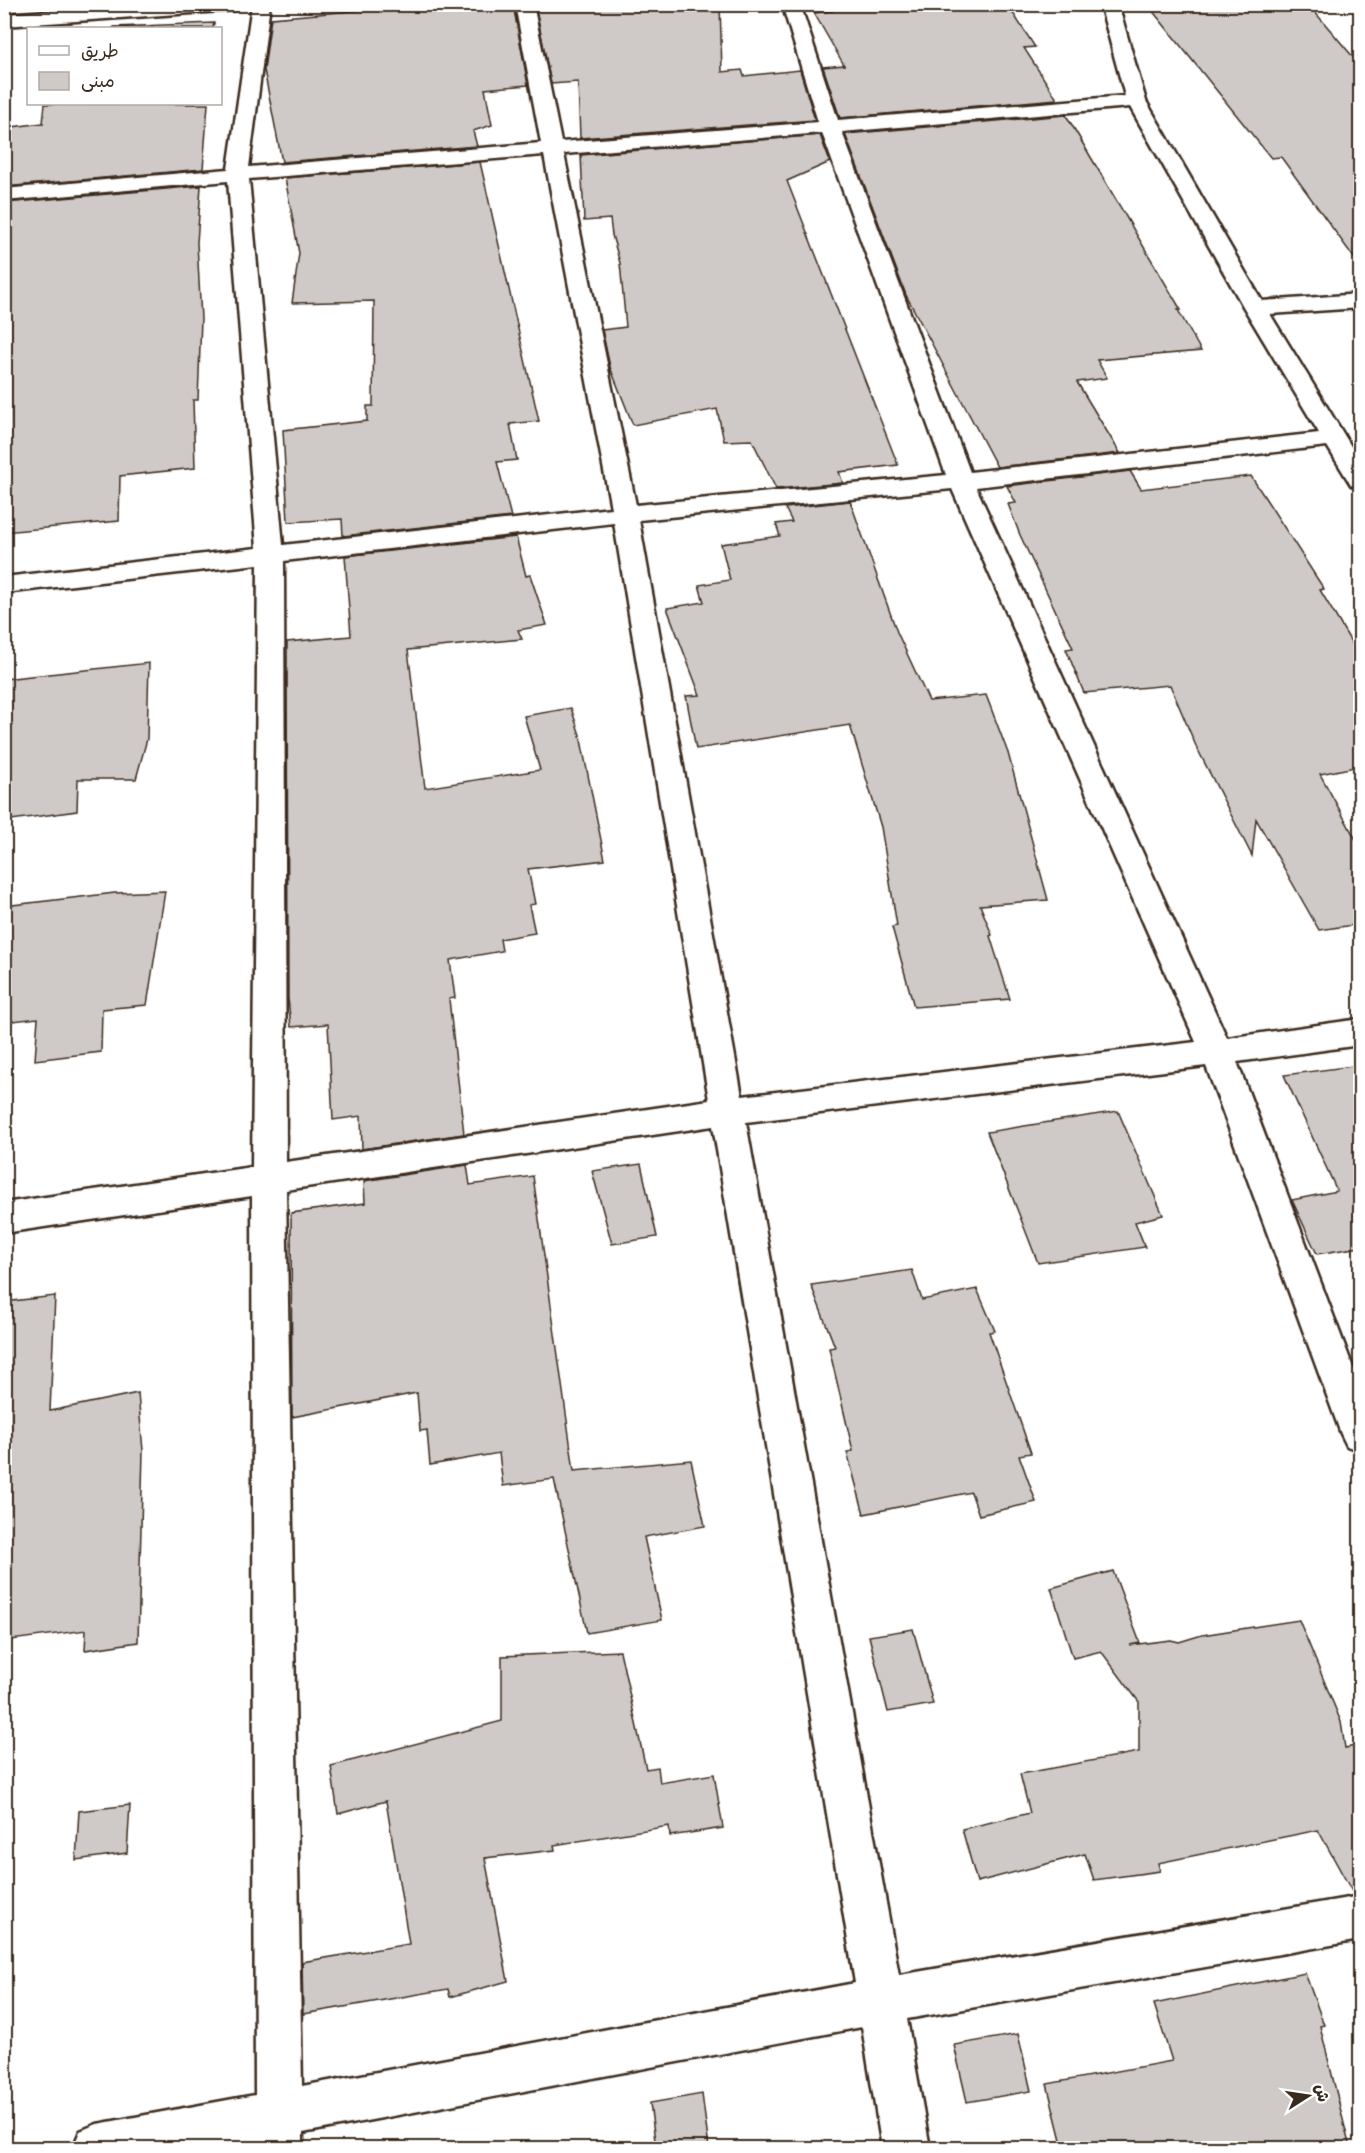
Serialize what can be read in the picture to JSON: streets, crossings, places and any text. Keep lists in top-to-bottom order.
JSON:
{
  "legend": ["طريق", "مبنى"],
  "north": "right"
}
